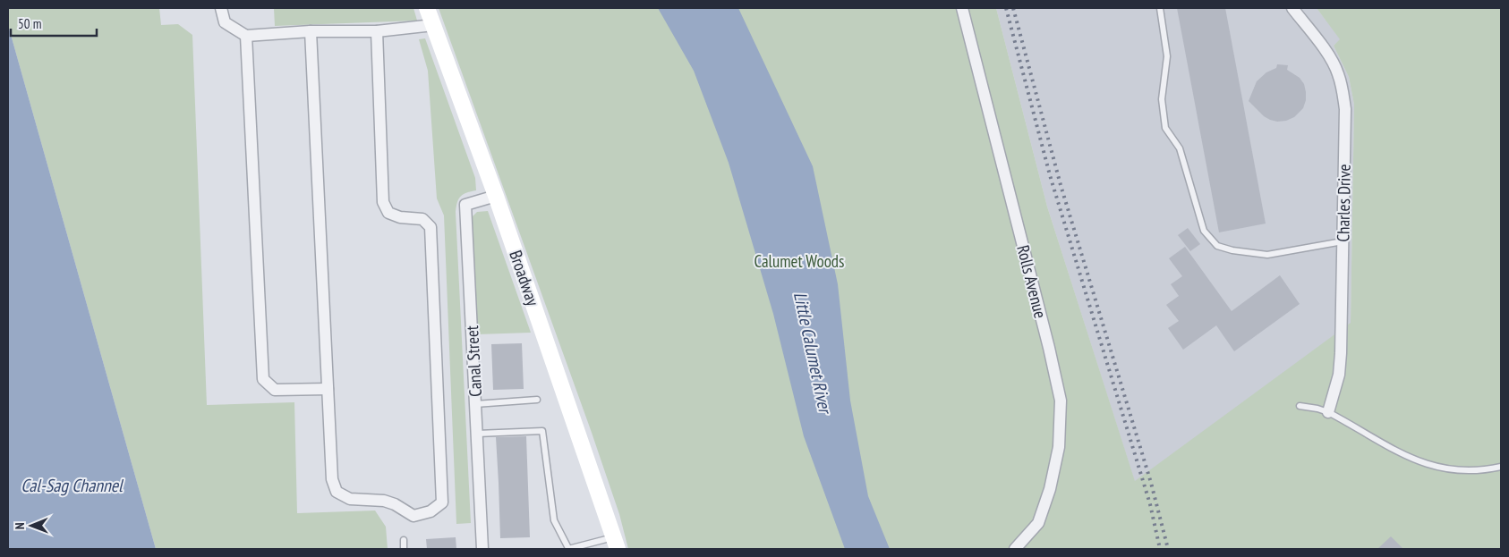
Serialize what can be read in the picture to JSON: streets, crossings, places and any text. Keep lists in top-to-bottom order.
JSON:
{
  "streets": {
    "street": [
      "Charles Drive",
      "Broadway",
      "Rolls Avenue",
      "Canal Street"
    ]
  },
  "crossings": [
    ["Broadway", "Canal Street"]
  ],
  "water": ["Little Calumet River", "Cal-Sag Channel"],
  "parks": ["Calumet Woods"],
  "scale_bar": "50 m",
  "north": "left"
}
